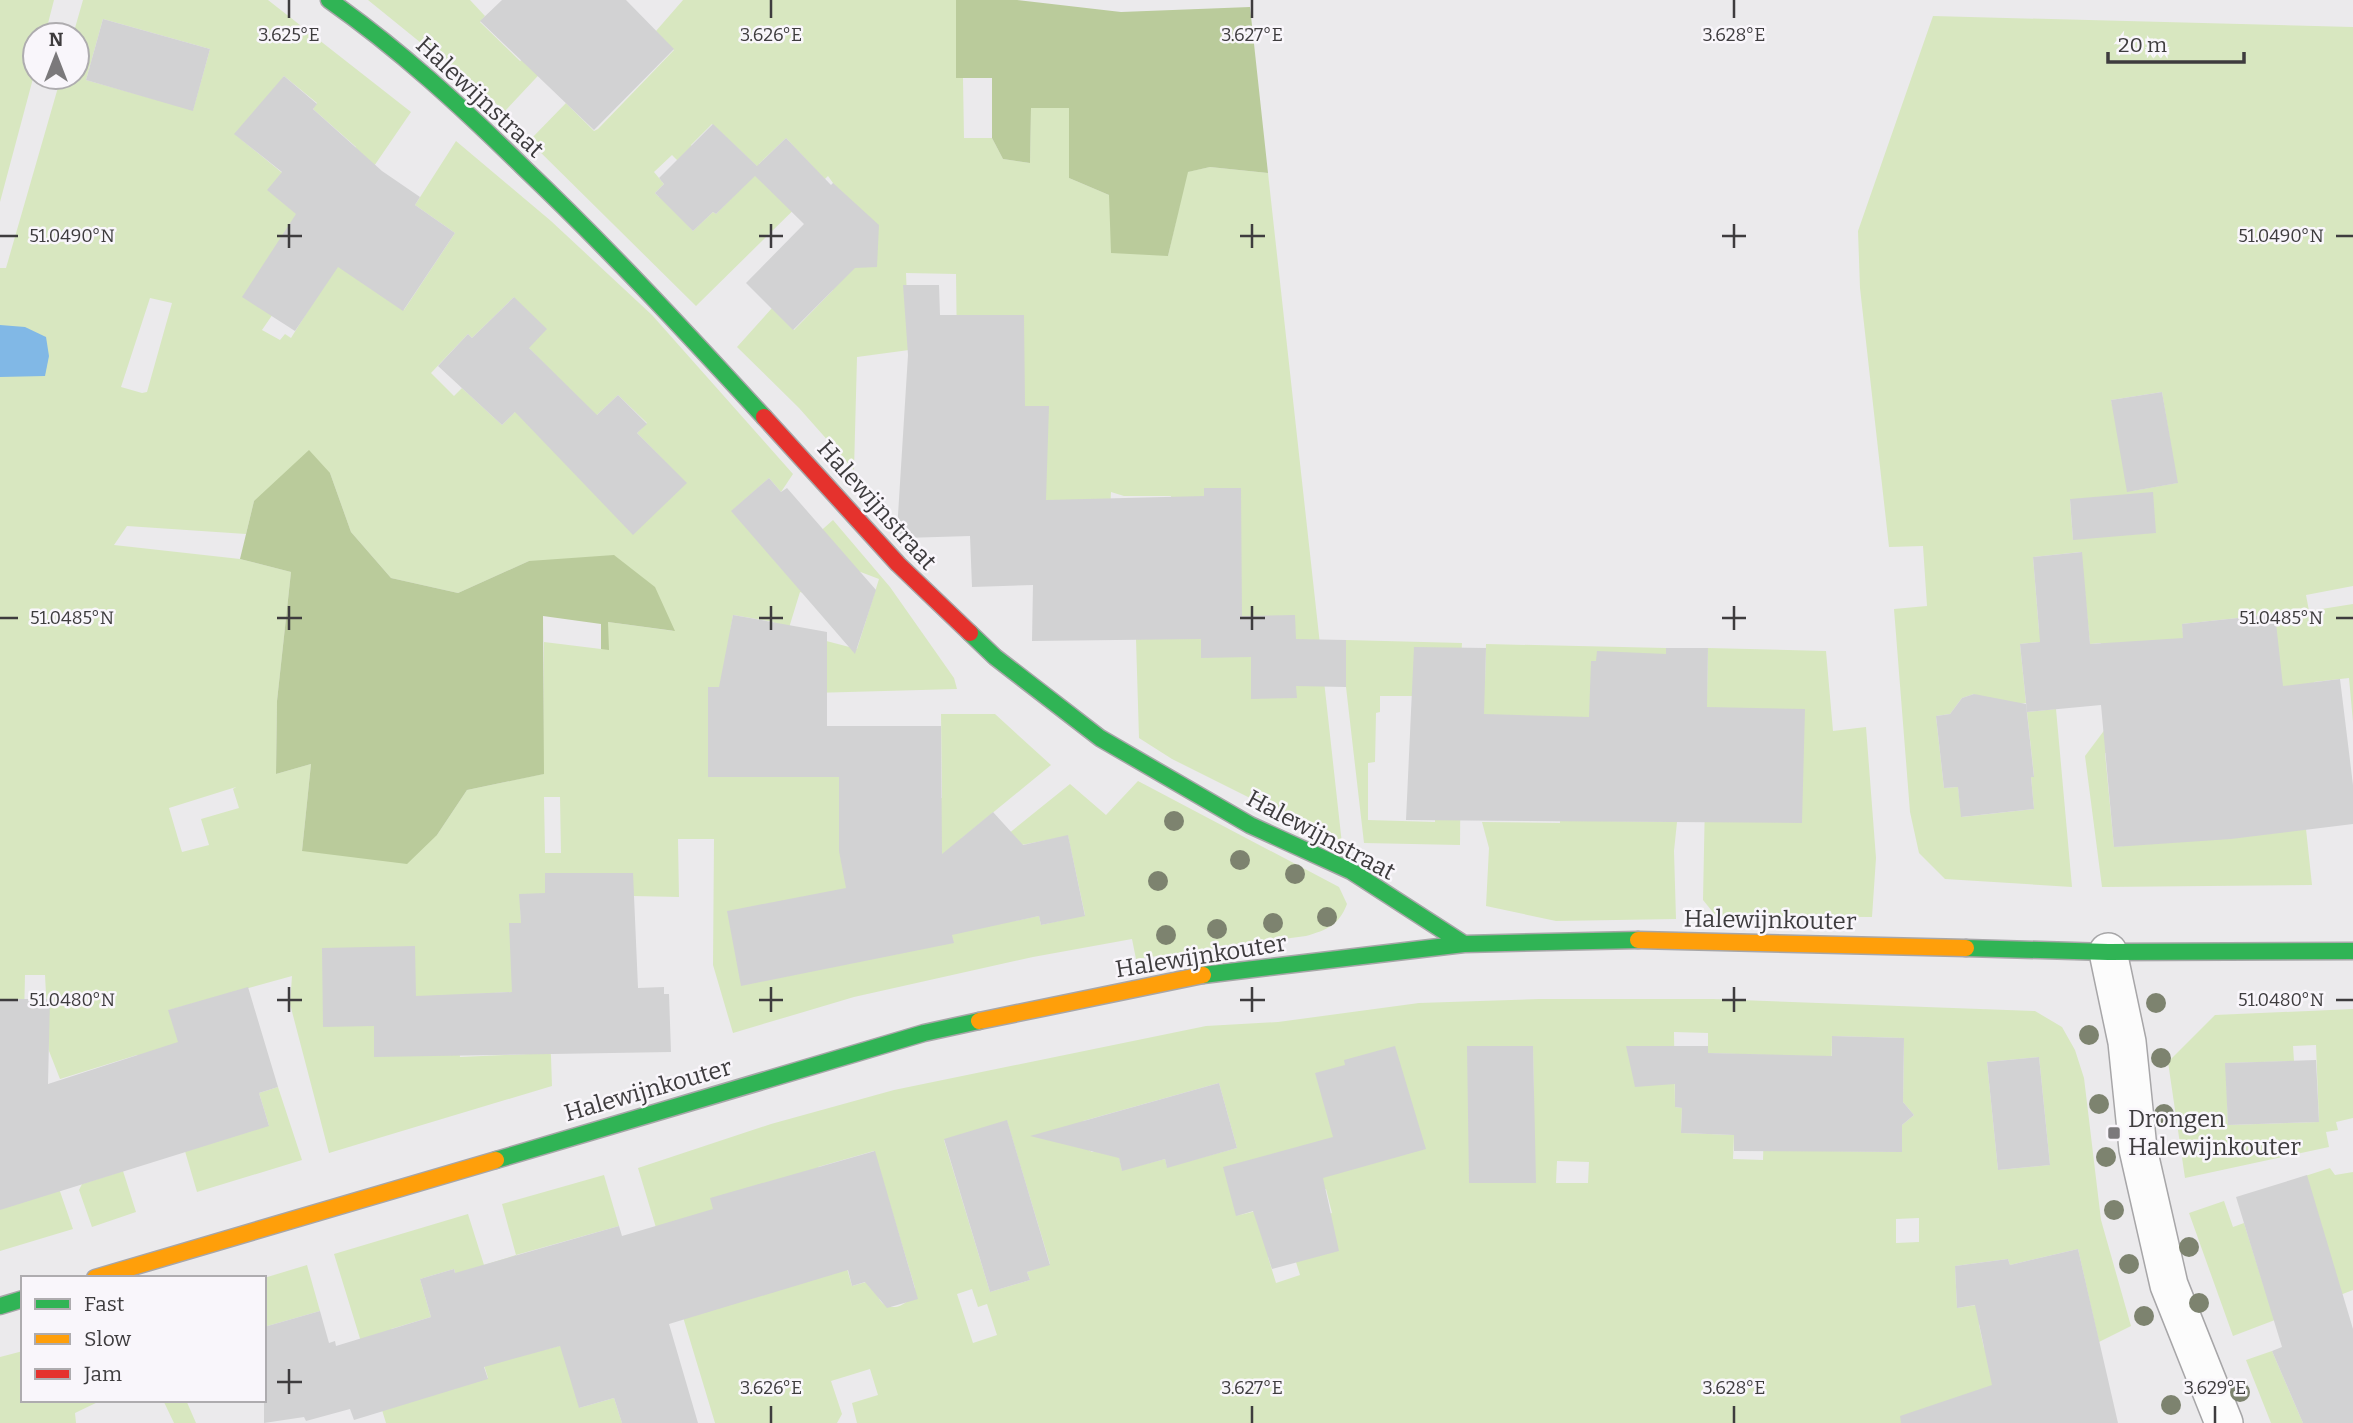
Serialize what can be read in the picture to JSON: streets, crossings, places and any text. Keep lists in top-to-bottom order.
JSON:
{
  "streets": {
    "street": ["Halewijnstraat", "Halewijnkouter"]
  },
  "crossings": [
    ["Halewijnstraat", "Halewijnkouter"]
  ],
  "places": {
    "transit": ["Drongen Halewijnkouter"]
  },
  "legend": ["Fast", "Slow", "Jam"],
  "scale_bar": "20 m",
  "north": "top",
  "coordinates": [
    "3.625°E",
    "3.626°E",
    "3.627°E",
    "3.628°E",
    "51.0490°N",
    "51.0485°N",
    "51.0480°N",
    "3.629°E"
  ]
}
